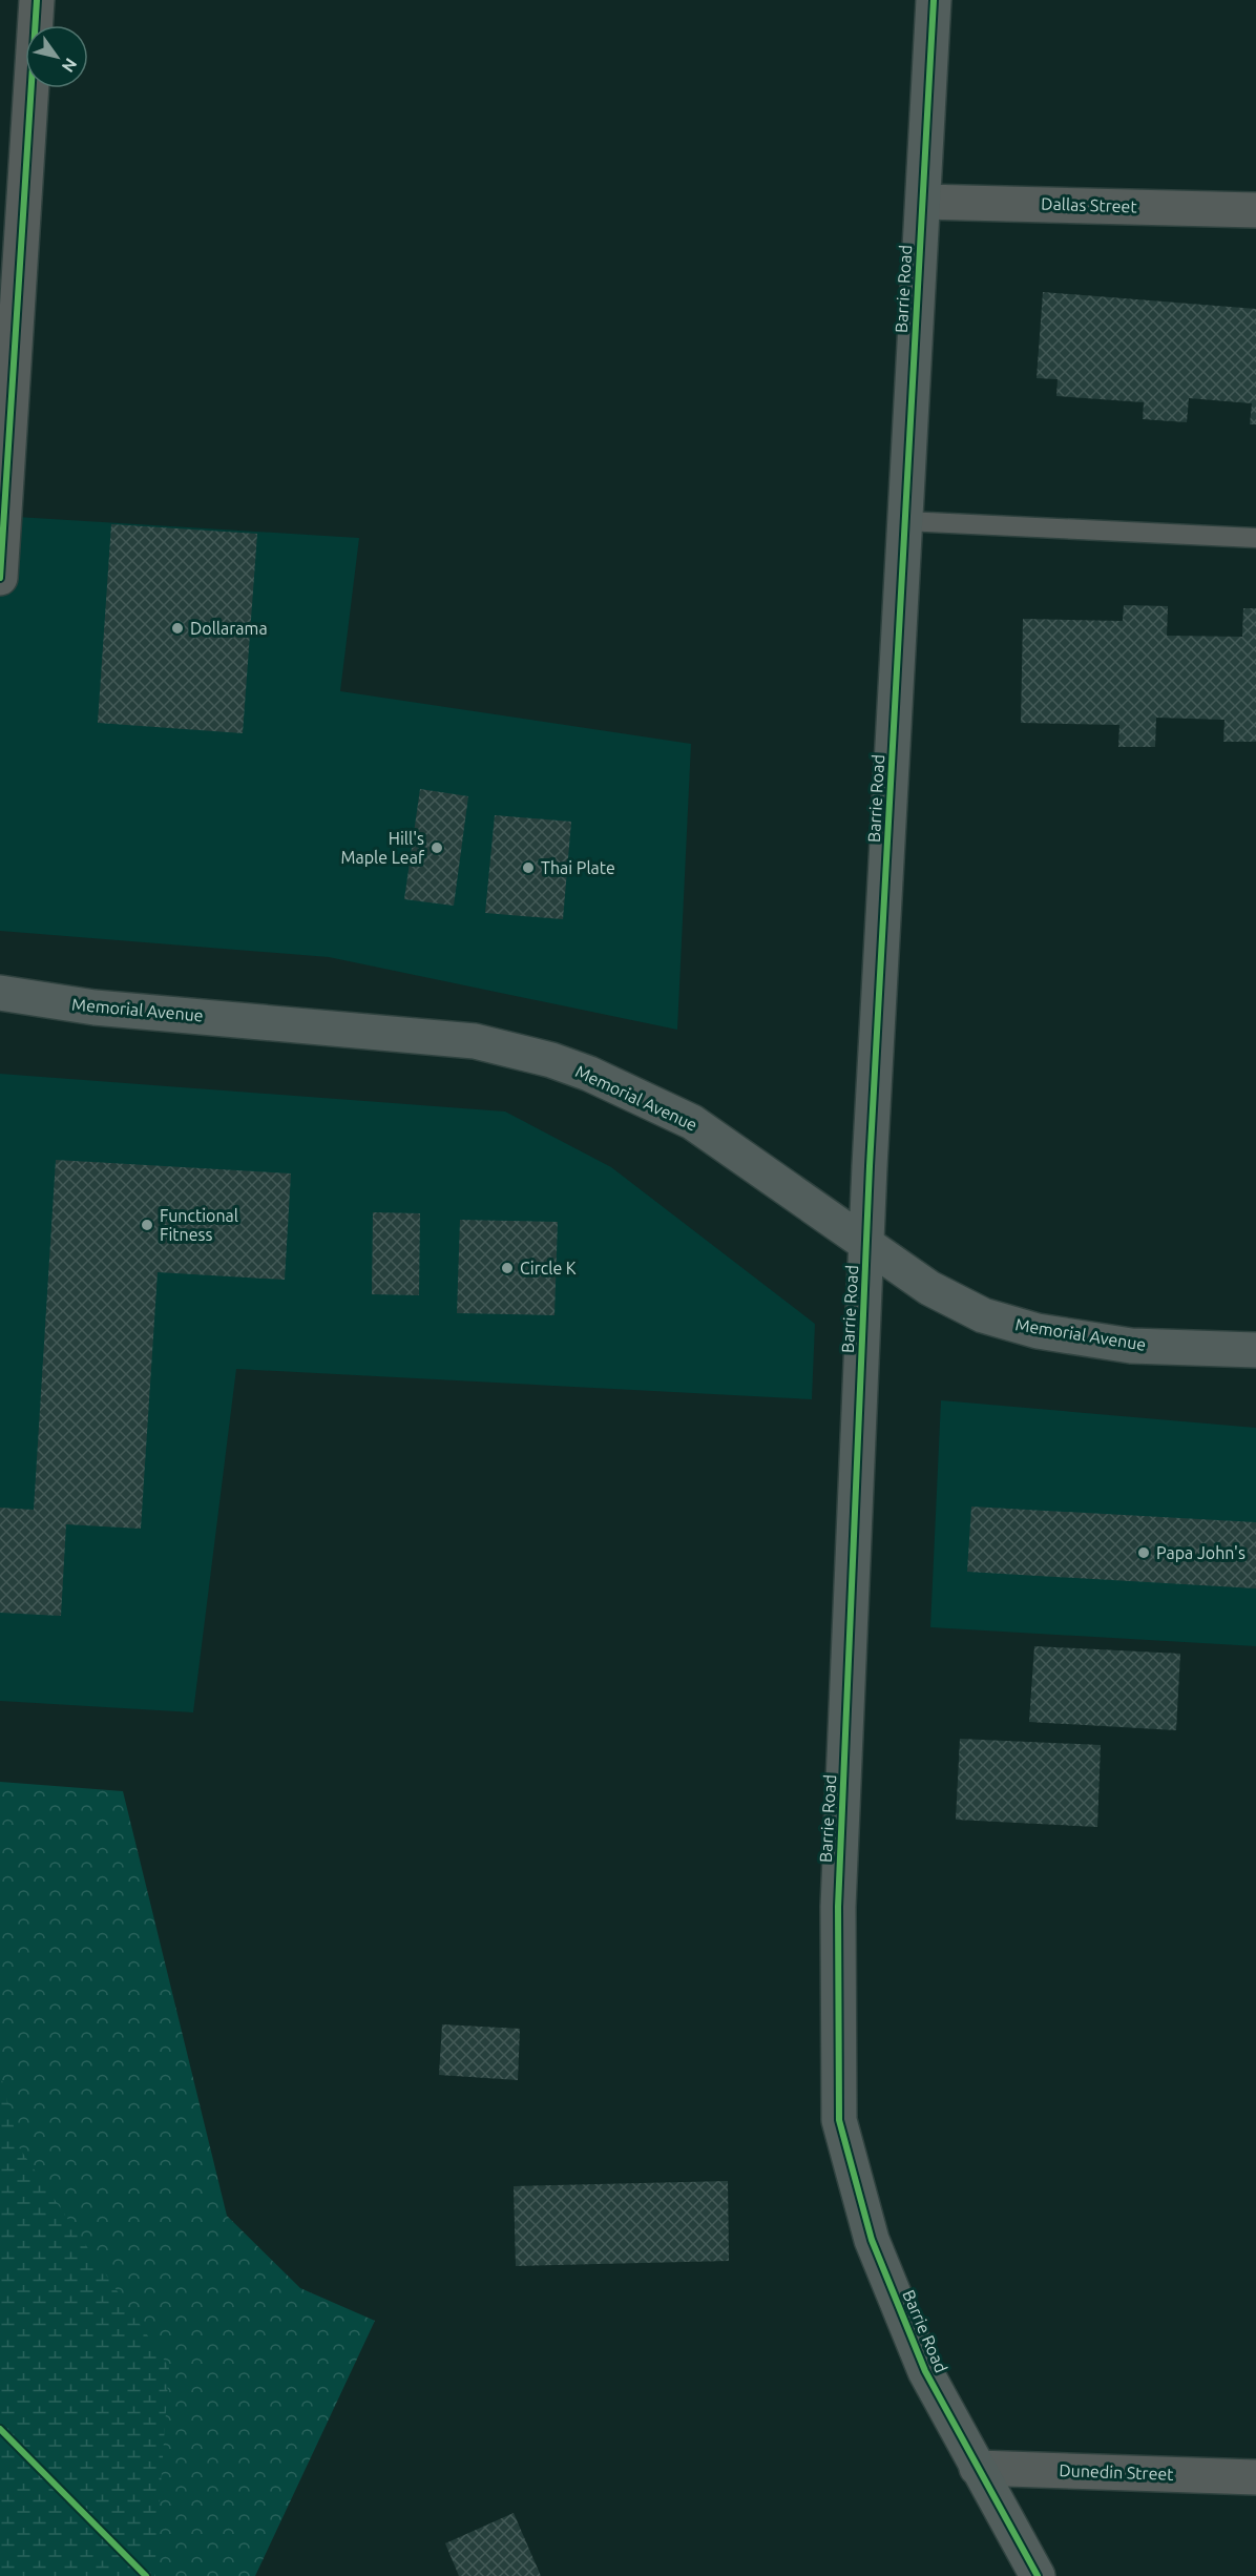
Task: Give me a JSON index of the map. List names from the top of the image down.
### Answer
{
  "streets": {
    "street": [
      "Dallas Street",
      "Barrie Road",
      "Memorial Avenue",
      "Dunedin Street"
    ]
  },
  "crossings": [
    ["Dallas Street", "Barrie Road"],
    ["Barrie Road", "Memorial Avenue"],
    ["Barrie Road", "Dunedin Street"]
  ],
  "places": [
    "Dollarama",
    "Hill's Maple Leaf",
    "Thai Plate",
    "Functional Fitness",
    "Circle K",
    "Papa John's"
  ],
  "north": "bottom right"
}
